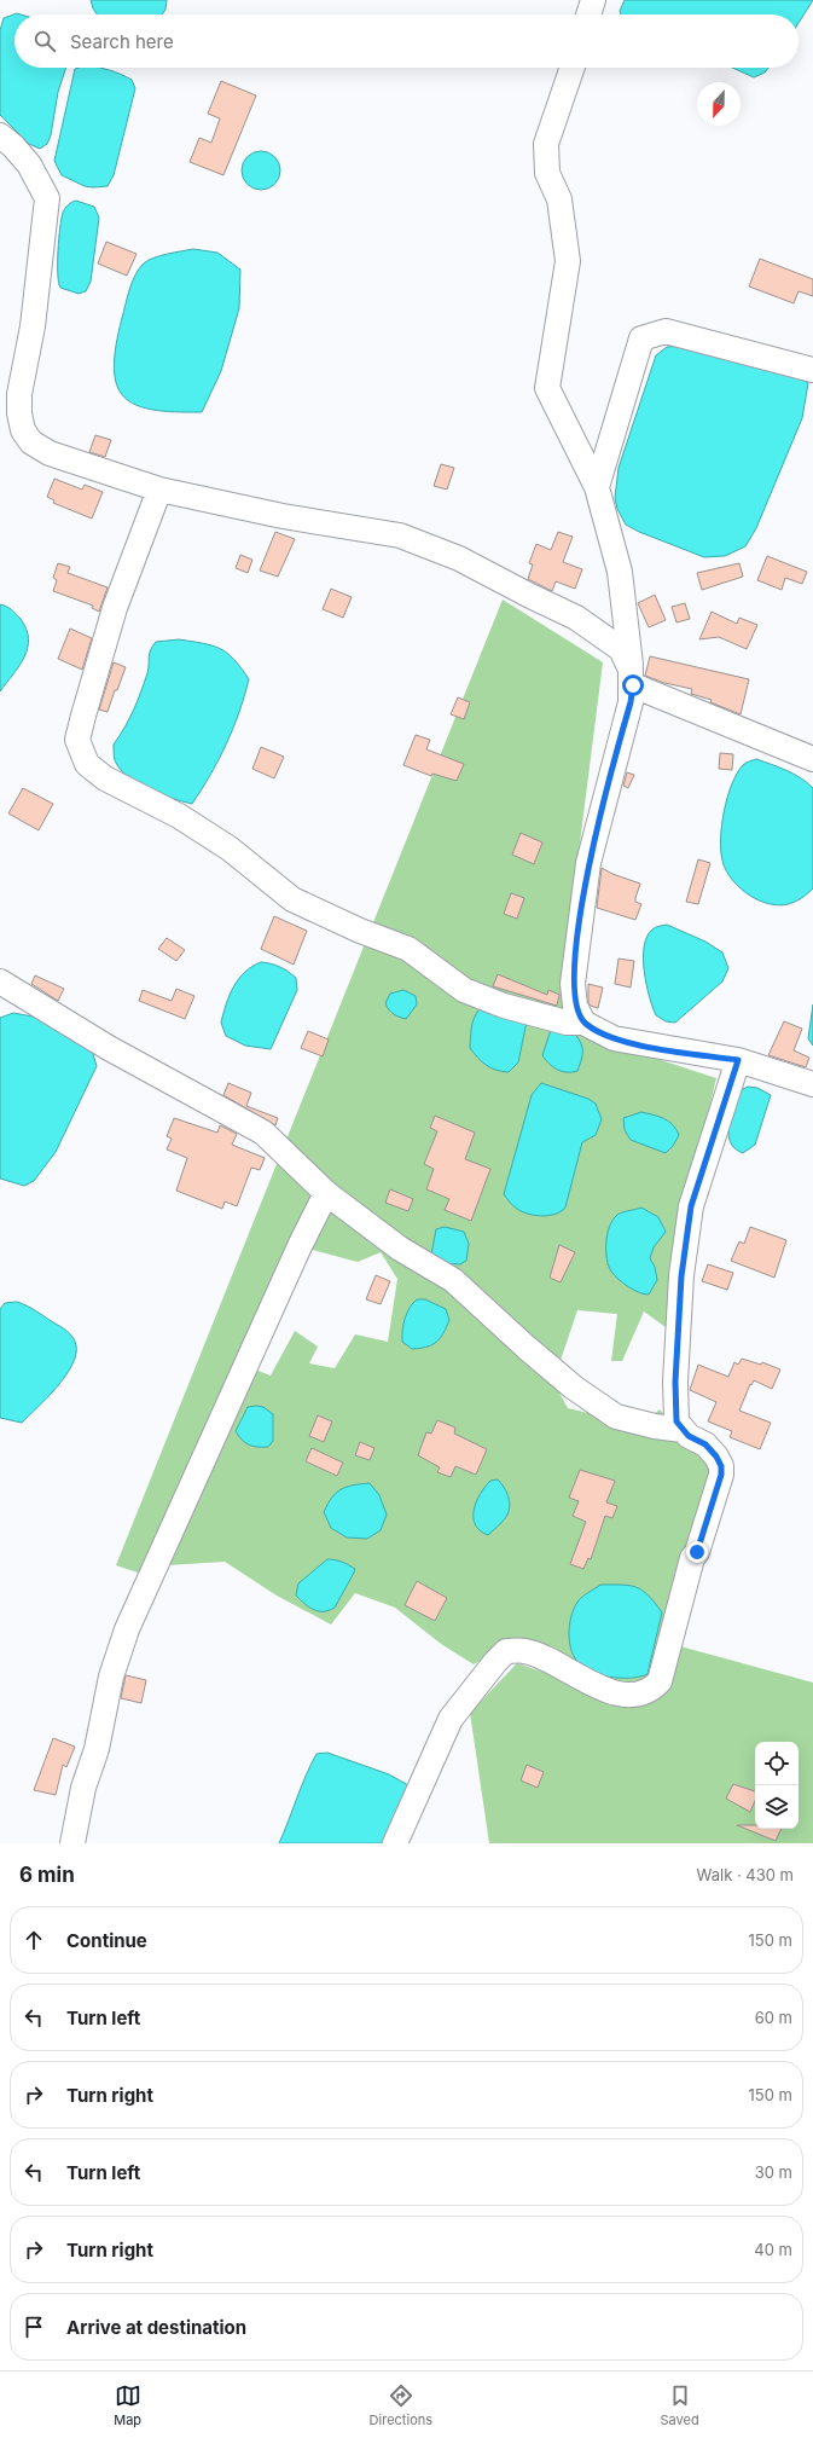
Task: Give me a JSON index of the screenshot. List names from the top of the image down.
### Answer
{
  "north": "bottom",
  "page": {
    "search": "Search here",
    "heading": ["6 min", "Walk · 430 m"],
    "list": [
      ["Continue", "150 m"],
      ["Turn left", "60 m"],
      ["Turn right", "150 m"],
      ["Turn left", "30 m"],
      ["Turn right", "40 m"],
      "Arrive at destination"
    ],
    "nav": ["Map", "Directions", "Saved"]
  }
}
